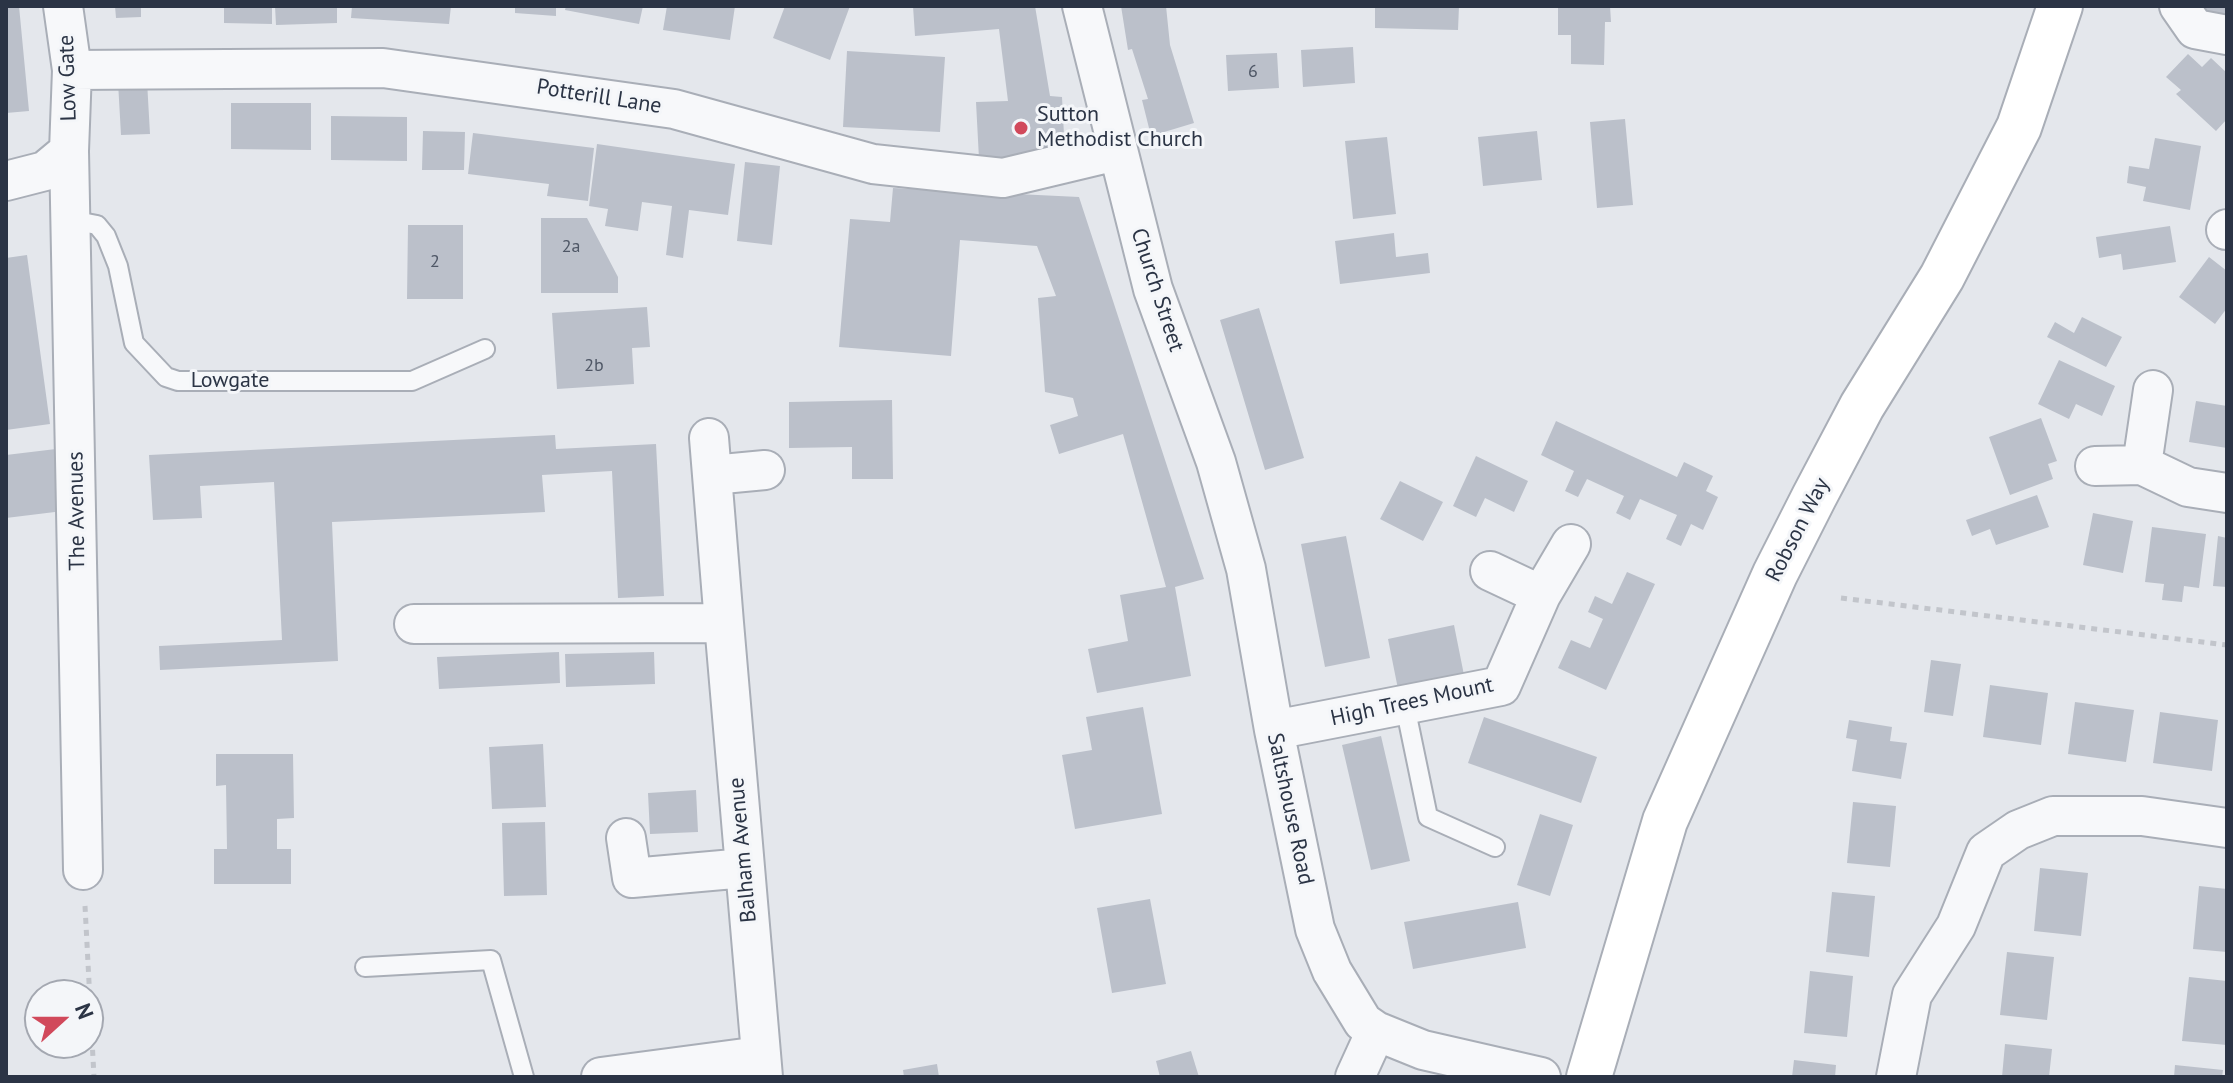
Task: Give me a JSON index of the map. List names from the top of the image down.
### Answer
{
  "streets": {
    "main road": ["Robson Way"],
    "street": [
      "Low Gate",
      "Potterill Lane",
      "Church Street",
      "The Avenues",
      "High Trees Mount",
      "Saltshouse Road",
      "Balham Avenue"
    ],
    "lane": ["Lowgate"]
  },
  "crossings": [
    ["Low Gate", "Potterill Lane"],
    ["Low Gate", "The Avenues"],
    ["Potterill Lane", "Church Street"],
    ["Church Street", "Saltshouse Road"],
    ["Lowgate", "The Avenues"],
    ["High Trees Mount", "Saltshouse Road"]
  ],
  "places": ["Sutton Methodist Church"],
  "house_numbers": [
    "6",
    "2a",
    "2",
    "2b"
  ],
  "north": "right"
}
